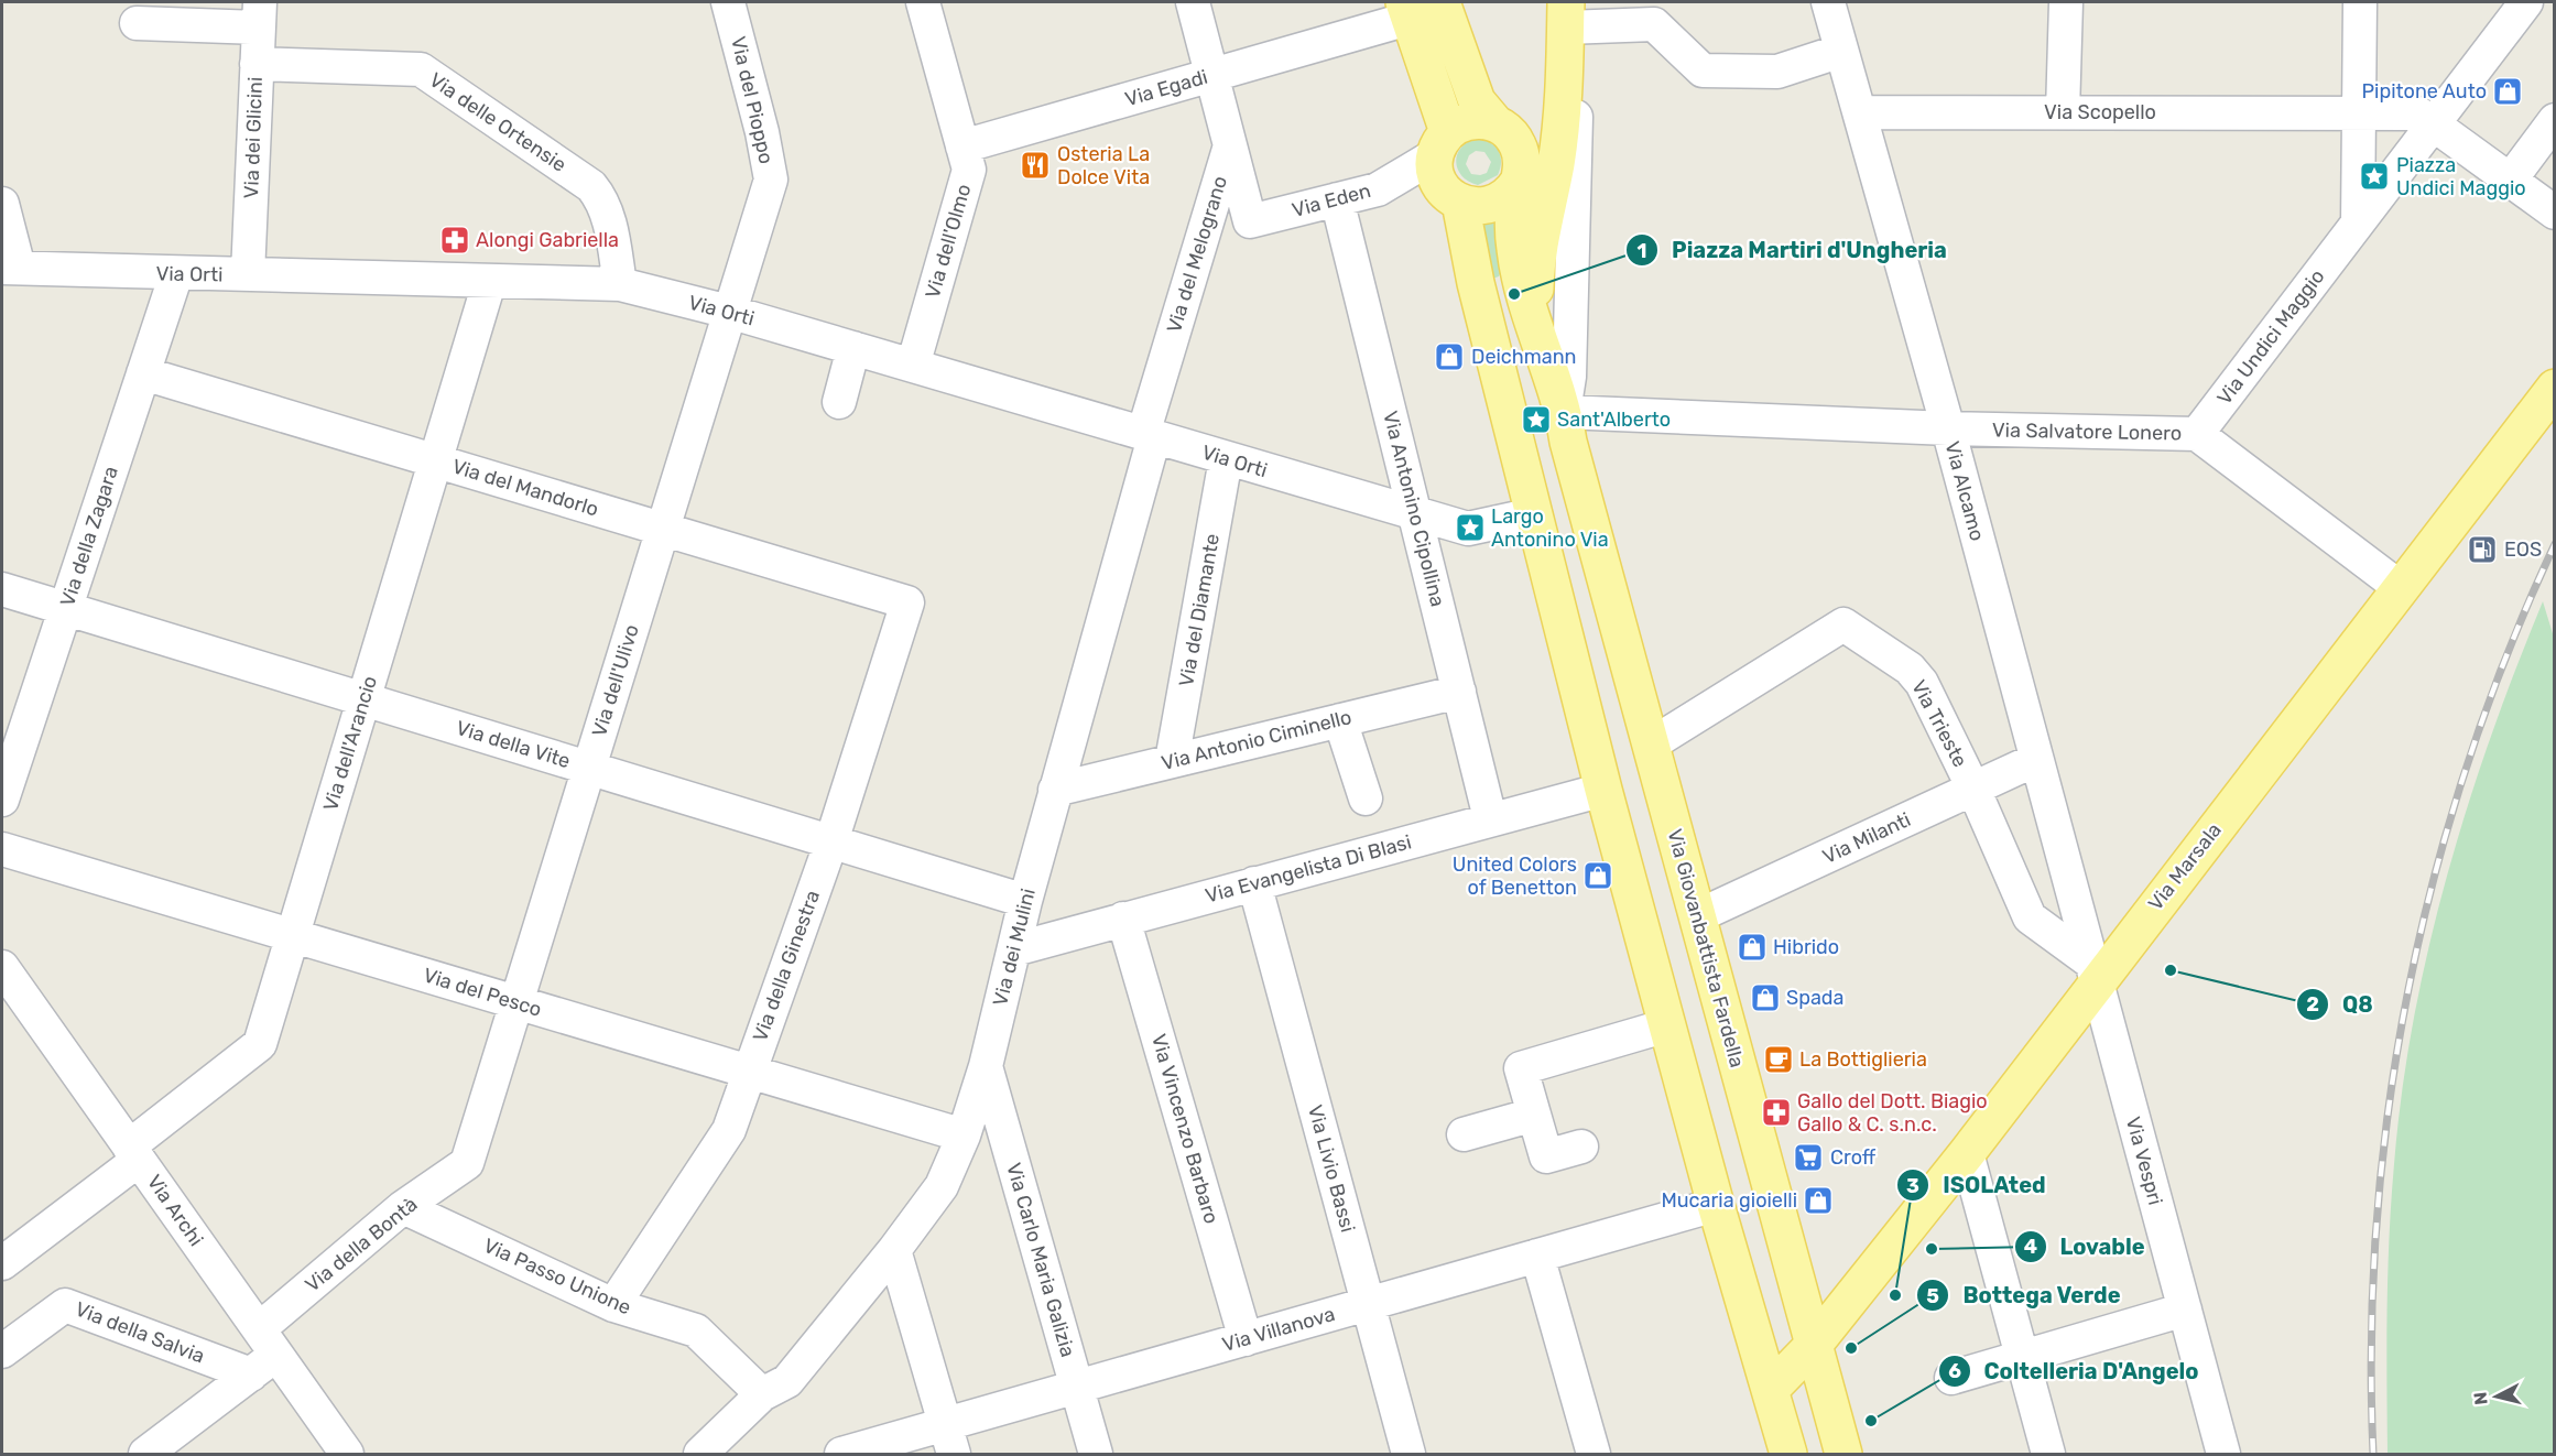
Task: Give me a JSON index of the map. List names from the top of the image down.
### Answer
{
  "streets": {
    "main road": ["Via Marsala", "Via Giovanbattista Fardella"],
    "street": [
      "Via Egadi",
      "Via del Pioppo",
      "Via Scopello",
      "Via delle Ortensie",
      "Via dei Glicini",
      "Via Eden",
      "Via dell'Olmo",
      "Via del Melograno",
      "Via Orti",
      "Via Undici Maggio",
      "Via Salvatore Lonero",
      "Via del Mandorlo",
      "Via Alcamo",
      "Via Antonino Cipollina",
      "Via della Zagara",
      "Via del Diamante",
      "Via dell'Ulivo",
      "Via Trieste",
      "Via Antonio Ciminello",
      "Via dell'Arancio",
      "Via della Vite",
      "Via Milanti",
      "Via Evangelista Di Blasi",
      "Via dei Mulini",
      "Via della Ginestra",
      "Via del Pesco",
      "Via Vincenzo Barbaro",
      "Via Vespri",
      "Via Livio Bassi",
      "Via Archi",
      "Via della Bontà",
      "Via Carlo Maria Galizia",
      "Via Passo Unione",
      "Via Villanova",
      "Via della Salvia"
    ]
  },
  "crossings": [
    ["Via Egadi", "Via dell'Olmo"],
    ["Via del Pioppo", "Via Orti"],
    ["Via del Pioppo", "Via dell'Ulivo"],
    ["Via Scopello", "Via Undici Maggio"],
    ["Via Scopello", "Via Alcamo"],
    ["Via delle Ortensie", "Via dei Glicini"],
    ["Via delle Ortensie", "Via Orti"],
    ["Via dei Glicini", "Via Orti"],
    ["Via Eden", "Via del Melograno"],
    ["Via Eden", "Via Antonino Cipollina"],
    ["Via Eden", "Via Giovanbattista Fardella"],
    ["Via dell'Olmo", "Via Orti"],
    ["Via del Melograno", "Via Orti"],
    ["Via del Melograno", "Via dei Mulini"],
    ["Via Orti", "Via Antonino Cipollina"],
    ["Via Orti", "Via della Zagara"],
    ["Via Orti", "Via del Diamante"],
    ["Via Orti", "Via dell'Ulivo"],
    ["Via Orti", "Via dell'Arancio"],
    ["Via Orti", "Via dei Mulini"],
    ["Via Undici Maggio", "Via Salvatore Lonero"],
    ["Via Salvatore Lonero", "Via Alcamo"],
    ["Via Salvatore Lonero", "Via Marsala"],
    ["Via Salvatore Lonero", "Via Giovanbattista Fardella"],
    ["Via del Mandorlo", "Via della Zagara"],
    ["Via del Mandorlo", "Via dell'Ulivo"],
    ["Via del Mandorlo", "Via dell'Arancio"],
    ["Via del Mandorlo", "Via della Ginestra"],
    ["Via Alcamo", "Via Trieste"],
    ["Via Alcamo", "Via Milanti"],
    ["Via Alcamo", "Via Marsala"],
    ["Via Alcamo", "Via Vespri"],
    ["Via Antonino Cipollina", "Via Antonio Ciminello"],
    ["Via Antonino Cipollina", "Via Evangelista Di Blasi"],
    ["Via della Zagara", "Via della Vite"],
    ["Via del Diamante", "Via Antonio Ciminello"],
    ["Via dell'Ulivo", "Via della Vite"],
    ["Via dell'Ulivo", "Via del Pesco"],
    ["Via dell'Ulivo", "Via della Bontà"],
    ["Via Trieste", "Via Milanti"],
    ["Via Trieste", "Via Marsala"],
    ["Via Trieste", "Via Giovanbattista Fardella"],
    ["Via Trieste", "Via Vespri"],
    ["Via Antonio Ciminello", "Via dei Mulini"],
    ["Via dell'Arancio", "Via della Vite"],
    ["Via dell'Arancio", "Via del Pesco"],
    ["Via dell'Arancio", "Via Archi"],
    ["Via della Vite", "Via dei Mulini"],
    ["Via della Vite", "Via della Ginestra"],
    ["Via Milanti", "Via Giovanbattista Fardella"],
    ["Via Marsala", "Via Giovanbattista Fardella"],
    ["Via Marsala", "Via Vespri"],
    ["Via Evangelista Di Blasi", "Via dei Mulini"],
    ["Via Evangelista Di Blasi", "Via Vincenzo Barbaro"],
    ["Via Evangelista Di Blasi", "Via Livio Bassi"],
    ["Via dei Mulini", "Via del Pesco"],
    ["Via dei Mulini", "Via Carlo Maria Galizia"],
    ["Via dei Mulini", "Via Passo Unione"],
    ["Via della Ginestra", "Via del Pesco"],
    ["Via della Ginestra", "Via Passo Unione"],
    ["Via del Pesco", "Via Carlo Maria Galizia"],
    ["Via Vincenzo Barbaro", "Via Villanova"],
    ["Via Livio Bassi", "Via Villanova"],
    ["Via Archi", "Via della Bontà"],
    ["Via della Bontà", "Via Passo Unione"],
    ["Via della Bontà", "Via della Salvia"],
    ["Via Carlo Maria Galizia", "Via Villanova"]
  ],
  "places": {
    "shop": [
      "Pipitone Auto",
      "Deichmann",
      "United Colors of Benetton",
      "Hibrido",
      "Spada",
      "Mucaria gioielli"
    ],
    "restaurant": ["Osteria La Dolce Vita"],
    "place": ["Piazza Undici Maggio", "Sant'Alberto", "Largo Antonino Via"],
    "pharmacy": ["Alongi Gabriella", "Gallo del Dott. Biagio Gallo & C. s.n.c."],
    "other": [
      "Piazza Martiri d'Ungheria",
      "Q8",
      "Lovable",
      "ISOLAted",
      "Bottega Verde",
      "Coltelleria D'Angelo"
    ],
    "fuel station": ["EOS"],
    "cafe": ["La Bottiglieria"],
    "supermarket": ["Croff"]
  },
  "north": "left"
}
